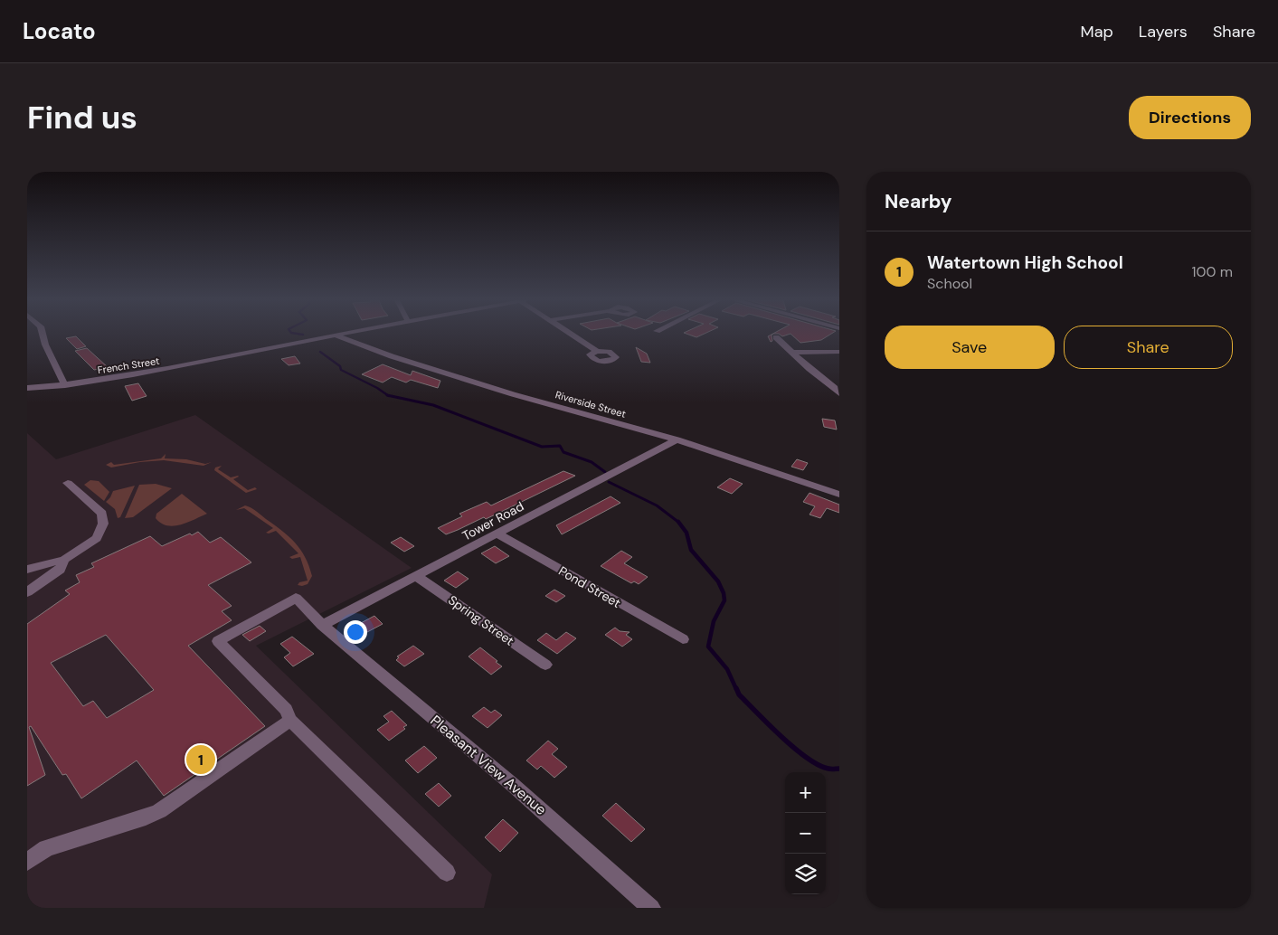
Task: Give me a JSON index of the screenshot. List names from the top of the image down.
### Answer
{
  "streets": {
    "street": [
      "French Street",
      "Riverside Street",
      "Tower Road",
      "Pond Street",
      "Spring Street",
      "Pleasant View Avenue"
    ]
  },
  "crossings": [
    ["French Street", "Riverside Street"],
    ["Riverside Street", "Tower Road"],
    ["Tower Road", "Pond Street"],
    ["Tower Road", "Spring Street"],
    ["Tower Road", "Pleasant View Avenue"]
  ],
  "page": {
    "header": "Locato",
    "nav": ["Map", "Layers", "Share"],
    "buttons": [
      "Directions",
      ["Save", "Share"]
    ],
    "title": "Find us",
    "heading": "Nearby",
    "list": [
      {
        "mark": "1",
        "name": "Watertown High School",
        "note": "School",
        "value": "100 m"
      }
    ],
    "pins": "1",
    "map_buttons": ["+", "−"]
  }
}
